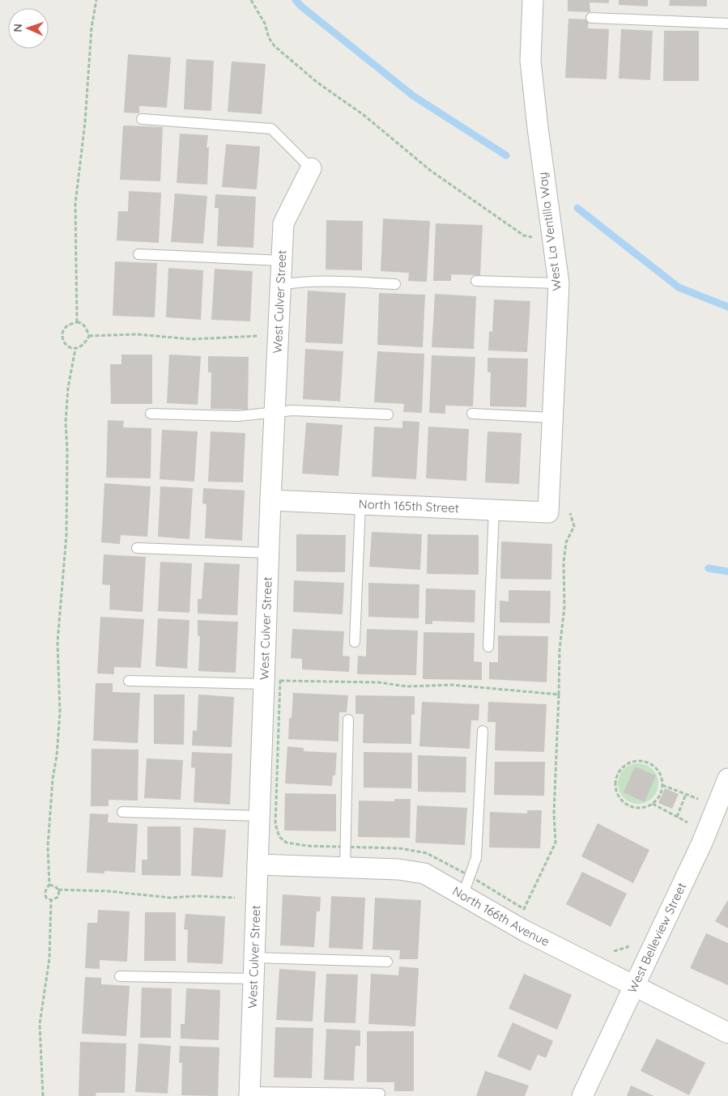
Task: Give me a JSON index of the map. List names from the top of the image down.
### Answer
{
  "streets": {
    "street": [
      "West La Ventilla Way",
      "West Culver Street",
      "North 165th Street",
      "North 166th Avenue",
      "West Belleview Street"
    ]
  },
  "crossings": [
    ["West La Ventilla Way", "North 165th Street"],
    ["West Culver Street", "North 165th Street"],
    ["West Culver Street", "North 166th Avenue"],
    ["North 166th Avenue", "West Belleview Street"]
  ],
  "north": "left"
}
